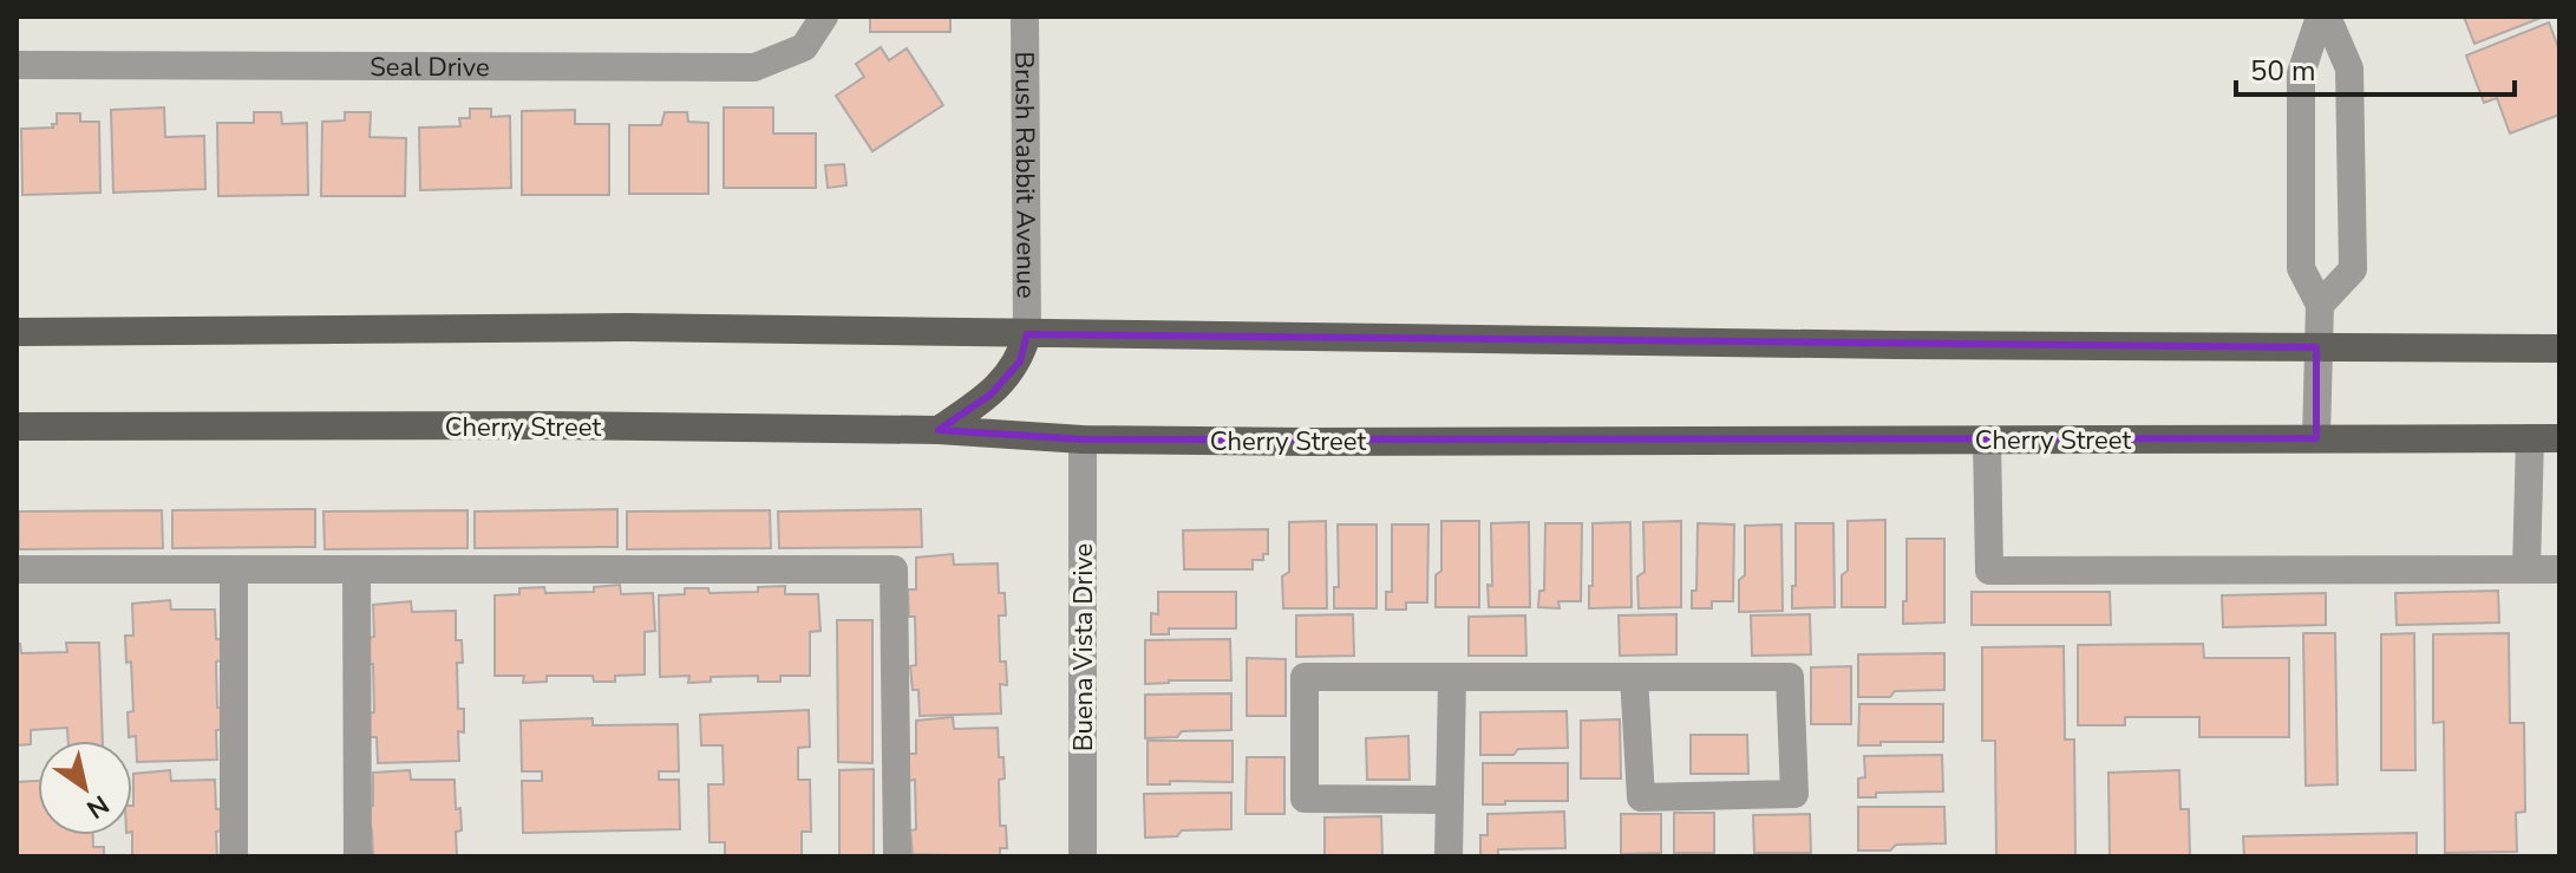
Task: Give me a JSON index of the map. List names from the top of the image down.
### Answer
{
  "streets": {
    "main road": ["Cherry Street"],
    "street": ["Seal Drive", "Brush Rabbit Avenue", "Buena Vista Drive"]
  },
  "crossings": [
    ["Cherry Street", "Buena Vista Drive"]
  ],
  "scale_bar": "50 m",
  "north": "bottom right"
}
